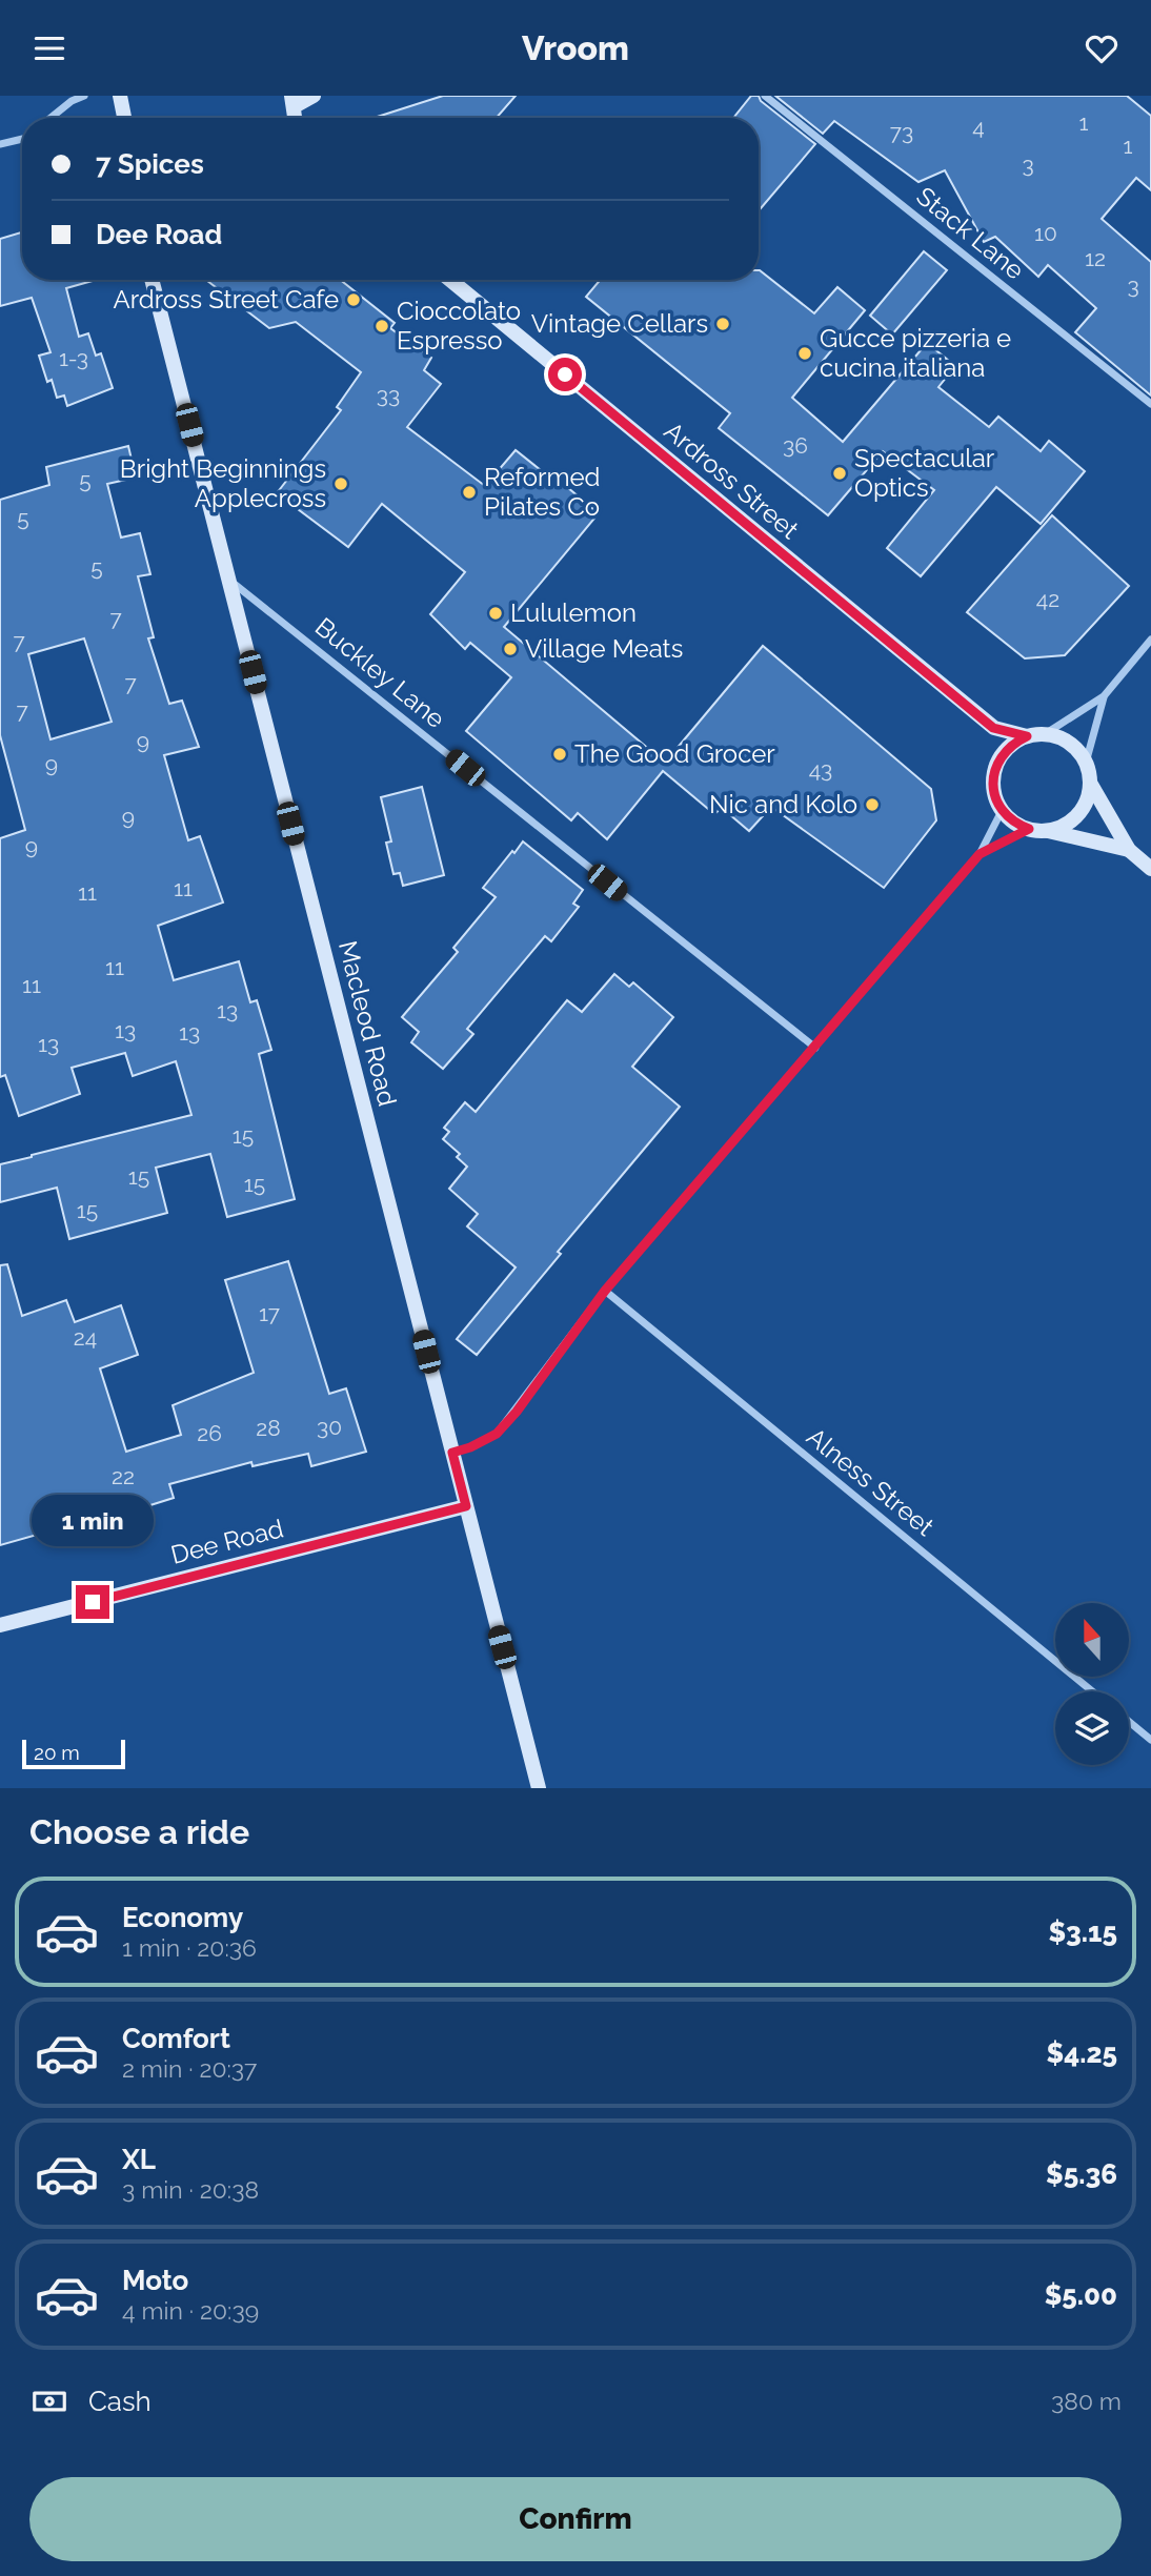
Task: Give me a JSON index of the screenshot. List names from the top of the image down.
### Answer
{
  "streets": {
    "street": [
      "Stack Lane",
      "Ardross Street",
      "Buckley Lane",
      "Macleod Road",
      "Alness Street",
      "Dee Road"
    ]
  },
  "crossings": [
    ["Buckley Lane", "Macleod Road"],
    ["Macleod Road", "Dee Road"]
  ],
  "places": [
    "Ardross Street Cafe",
    "Vintage Cellars",
    "Cioccolato Espresso",
    "Gucce pizzeria e cucina italiana",
    "Spectacular Optics",
    "Bright Beginnings Applecross",
    "Reformed Pilates Co",
    "Lululemon",
    "Village Meats",
    "The Good Grocer",
    "Nic and Kolo"
  ],
  "house_numbers": [
    "1",
    "4",
    "73",
    "1",
    "3",
    "10",
    "12",
    "3",
    "1-3",
    "33",
    "36",
    "5",
    "5",
    "5",
    "42",
    "7",
    "7",
    "7",
    "7",
    "9",
    "9",
    "43",
    "9",
    "9",
    "11",
    "11",
    "11",
    "11",
    "13",
    "13",
    "13",
    "13",
    "15",
    "15",
    "15",
    "15",
    "17",
    "24",
    "30",
    "28",
    "26",
    "22"
  ],
  "scale_bar": "20 m",
  "north": "top",
  "page": {
    "header": "Vroom",
    "banner": ["7 Spices", "Dee Road"],
    "bubble": "1 min",
    "scale": "20 m",
    "heading": "Choose a ride",
    "list": [
      {
        "name": "Economy",
        "note": "1 min · 20:36",
        "value": "$3.15"
      },
      {
        "name": "Comfort",
        "note": "2 min · 20:37",
        "value": "$4.25"
      },
      {
        "name": "XL",
        "note": "3 min · 20:38",
        "value": "$5.36"
      },
      {
        "name": "Moto",
        "note": "4 min · 20:39",
        "value": "$5.00"
      }
    ],
    "pay": ["Cash", "380 m"],
    "buttons": "Confirm"
  }
}
